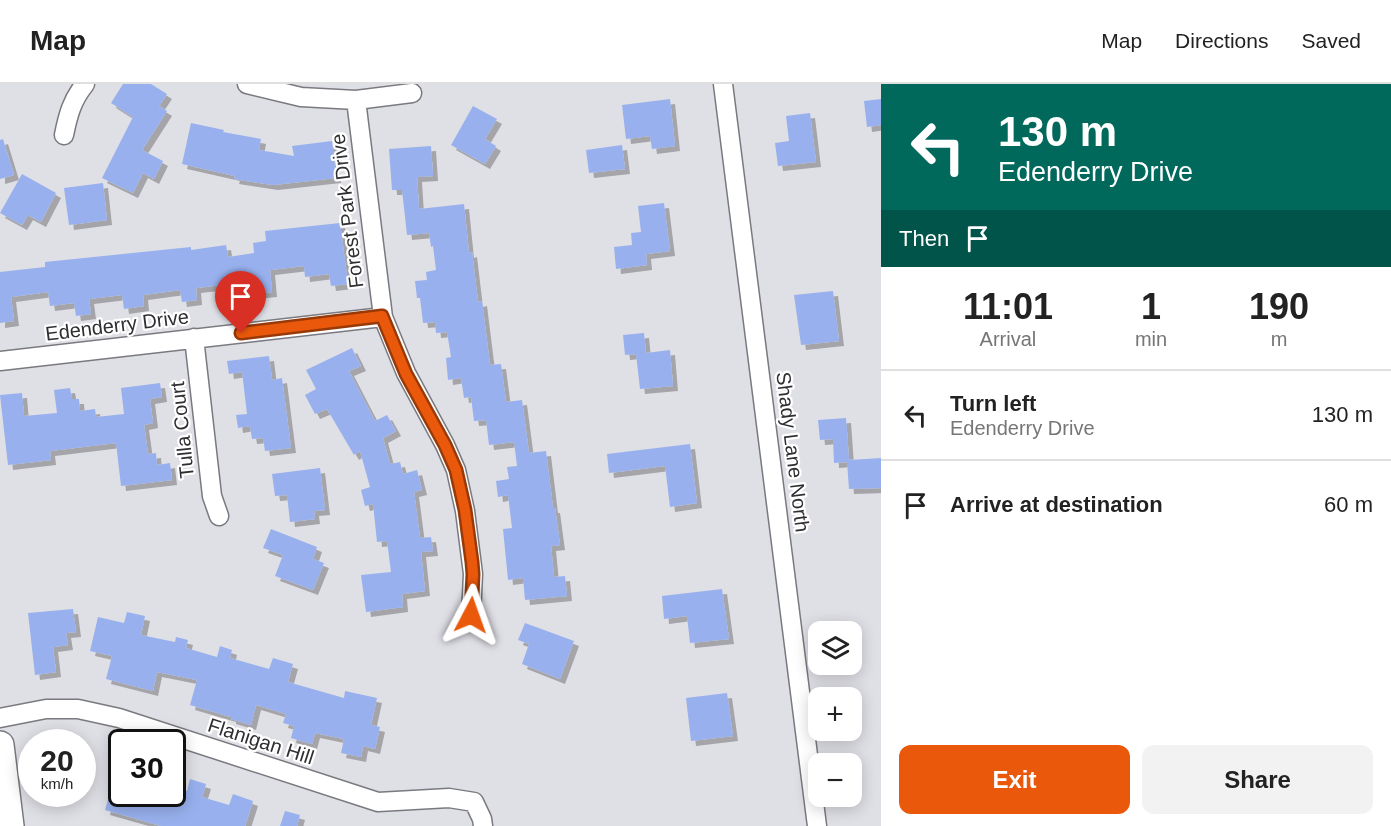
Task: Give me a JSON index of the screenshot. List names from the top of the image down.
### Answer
{
  "streets": {
    "street": [
      "Forest Park Drive",
      "Edenderry Drive",
      "Tulla Court",
      "Shady Lane North",
      "Flanigan Hill"
    ]
  },
  "crossings": [
    ["Forest Park Drive", "Edenderry Drive"],
    ["Edenderry Drive", "Tulla Court"]
  ],
  "page": {
    "header": "Map",
    "nav": ["Map", "Directions", "Saved"],
    "turn": ["130 m", "Edenderry Drive"],
    "then": "Then",
    "eta": [
      "11:01",
      "Arrival",
      "1",
      "min",
      "190",
      "m"
    ],
    "list": [
      {
        "name": "Turn left",
        "note": "Edenderry Drive",
        "value": "130 m"
      },
      {
        "name": "Arrive at destination",
        "value": "60 m"
      }
    ],
    "map_buttons": ["+", "−"],
    "speed": "20 km/h",
    "limit": "30",
    "buttons": ["Exit", "Share"]
  }
}
